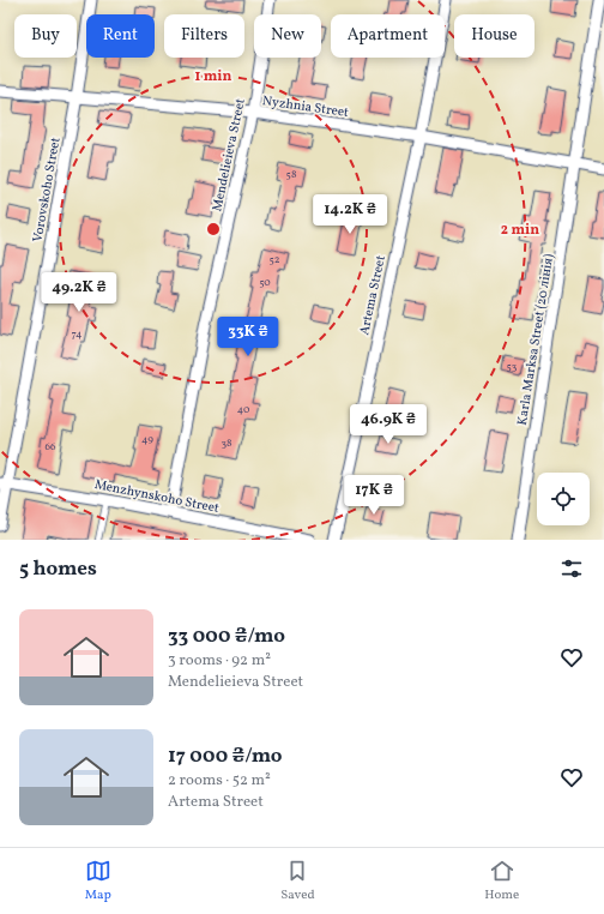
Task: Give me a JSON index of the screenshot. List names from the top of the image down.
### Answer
{
  "streets": {
    "street": [
      "Nyzhnia Street",
      "Mendelieieva Street",
      "Vorovskoho Street",
      "Artema Street",
      "Karla Marksa Street (20 лiнiя)",
      "Menzhynskoho Street"
    ]
  },
  "crossings": [
    ["Nyzhnia Street", "Mendelieieva Street"],
    ["Nyzhnia Street", "Vorovskoho Street"],
    ["Nyzhnia Street", "Artema Street"],
    ["Nyzhnia Street", "Karla Marksa Street (20 лiнiя)"],
    ["Mendelieieva Street", "Menzhynskoho Street"],
    ["Vorovskoho Street", "Menzhynskoho Street"]
  ],
  "house_numbers": [
    "58",
    "52",
    "50",
    "74",
    "53",
    "40",
    "49",
    "38",
    "66"
  ],
  "page": {
    "chip": [
      "Buy",
      "Rent",
      "Filters",
      "New",
      "Apartment",
      "House"
    ],
    "price": [
      "14.2K ₴",
      "49.2K ₴",
      "33K ₴",
      "46.9K ₴",
      "17K ₴"
    ],
    "heading": "5 homes",
    "list": [
      {
        "name": "33 000 ₴/mo",
        "note": "3 rooms · 92 m² · Mendelieieva Street"
      },
      {
        "name": "17 000 ₴/mo",
        "note": "2 rooms · 52 m² · Artema Street"
      }
    ],
    "tabs": ["Map", "Saved", "Home"]
  },
  "rings": ["1 min", "2 min"]
}
